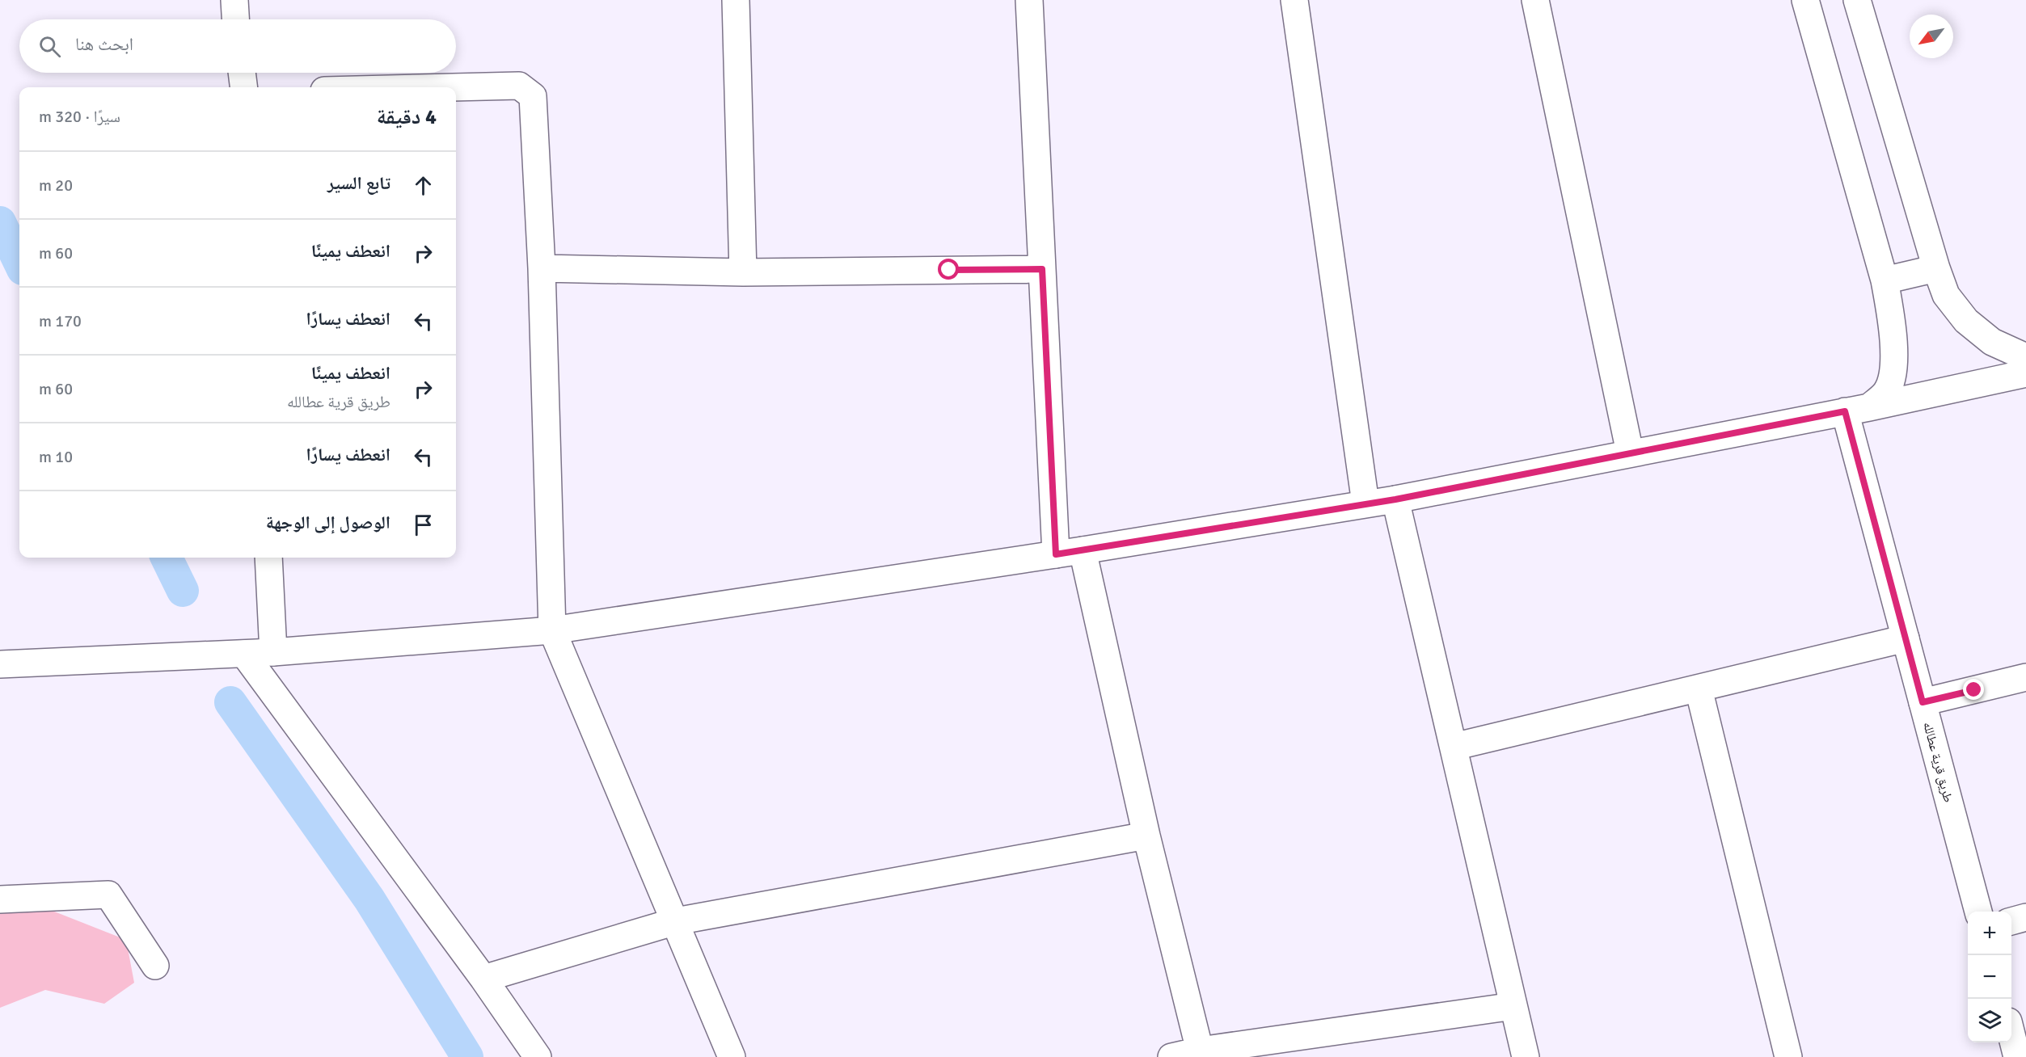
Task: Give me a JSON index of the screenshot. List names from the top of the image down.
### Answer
{
  "streets": {
    "street": ["طريق قرية عطالله"]
  },
  "north": "bottom left",
  "page": {
    "search": "ابحث هنا",
    "heading": ["4 دقيقة", "سيرًا · 320 m"],
    "list": [
      ["تابع السير", "20 m"],
      ["انعطف يمينًا", "60 m"],
      ["انعطف يسارًا", "170 m"],
      ["انعطف يمينًا", "طريق قرية عطالله", "60 m"],
      ["انعطف يسارًا", "10 m"],
      "الوصول إلى الوجهة"
    ],
    "map_buttons": ["+", "−"]
  }
}
